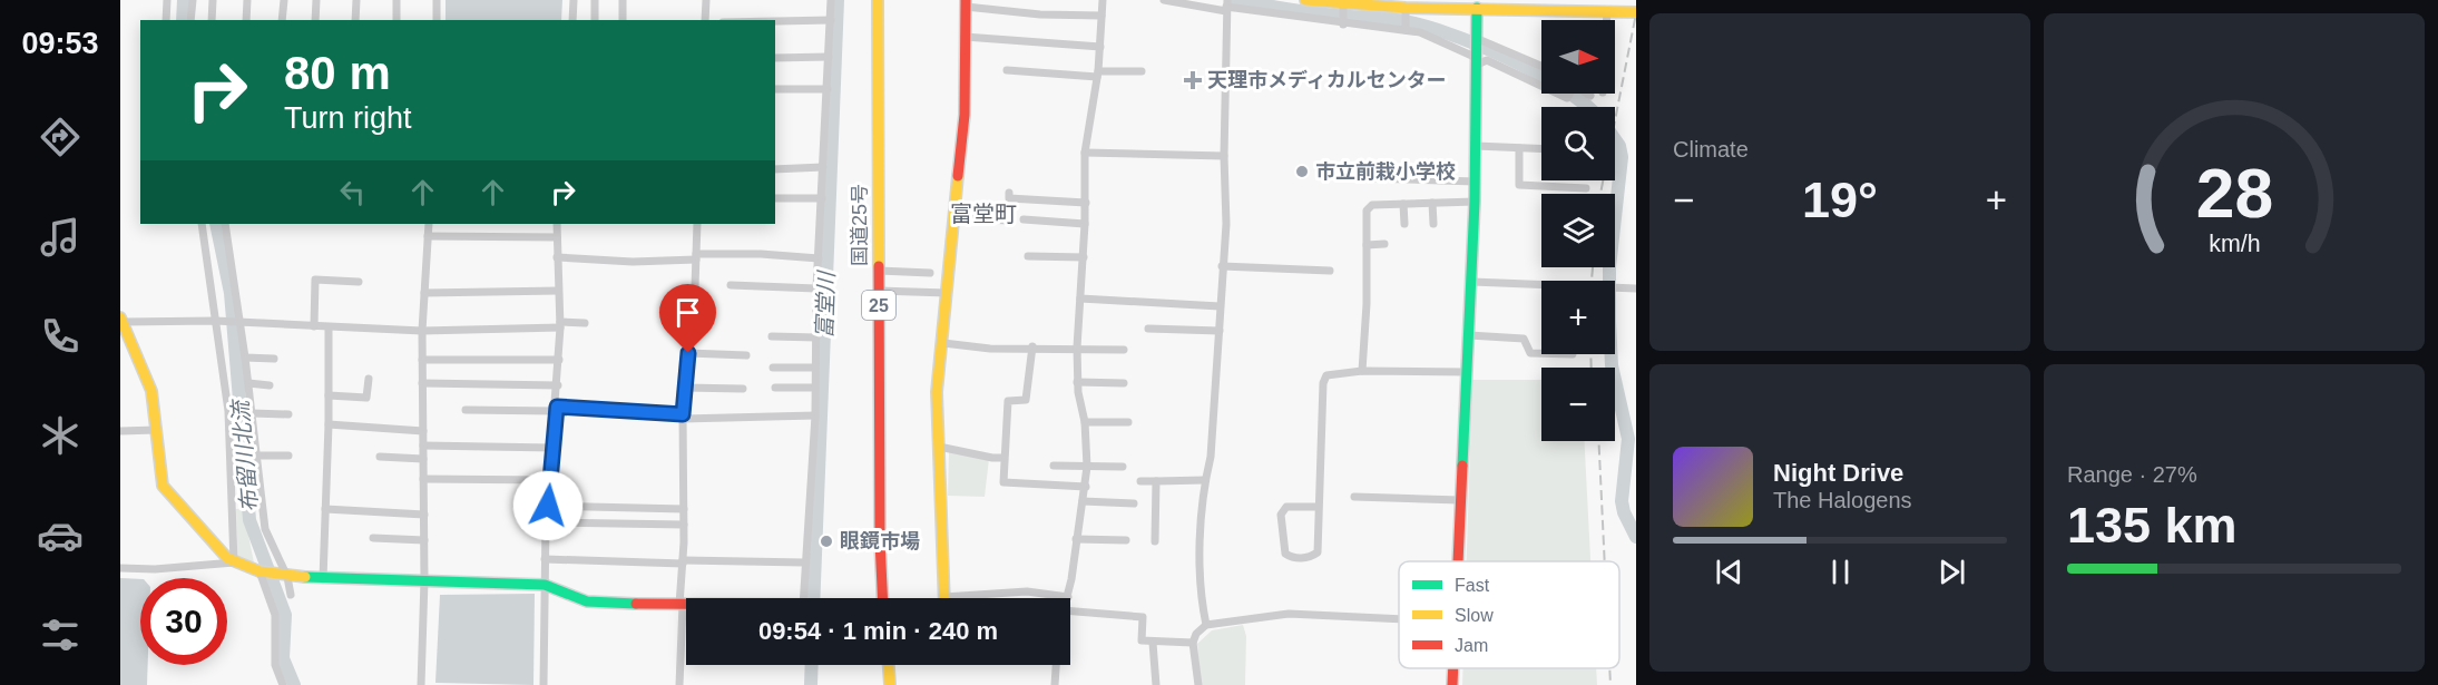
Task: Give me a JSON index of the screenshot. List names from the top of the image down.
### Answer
{
  "streets": {
    "main road": ["国道25号", "25"]
  },
  "districts": ["富堂町"],
  "water": ["富堂川", "布留川北流"],
  "places": {
    "health": ["天理市メディカルセンター"],
    "other": ["市立前栽小学校", "眼鏡市場"]
  },
  "legend": ["Fast", "Slow", "Jam"],
  "north": "right",
  "page": {
    "tabs": "09:53",
    "tile": [
      "Climate",
      ["Range · 27%", "135 km"]
    ],
    "map_buttons": ["+", "−"],
    "turn": ["80 m", "Turn right"],
    "heat": ["−", "19°", "+"],
    "song": ["Night Drive", "The Halogens"],
    "limit": "30",
    "trip": "09:54 · 1 min · 240 m",
    "gauge": ["28", "km/h"]
  }
}
